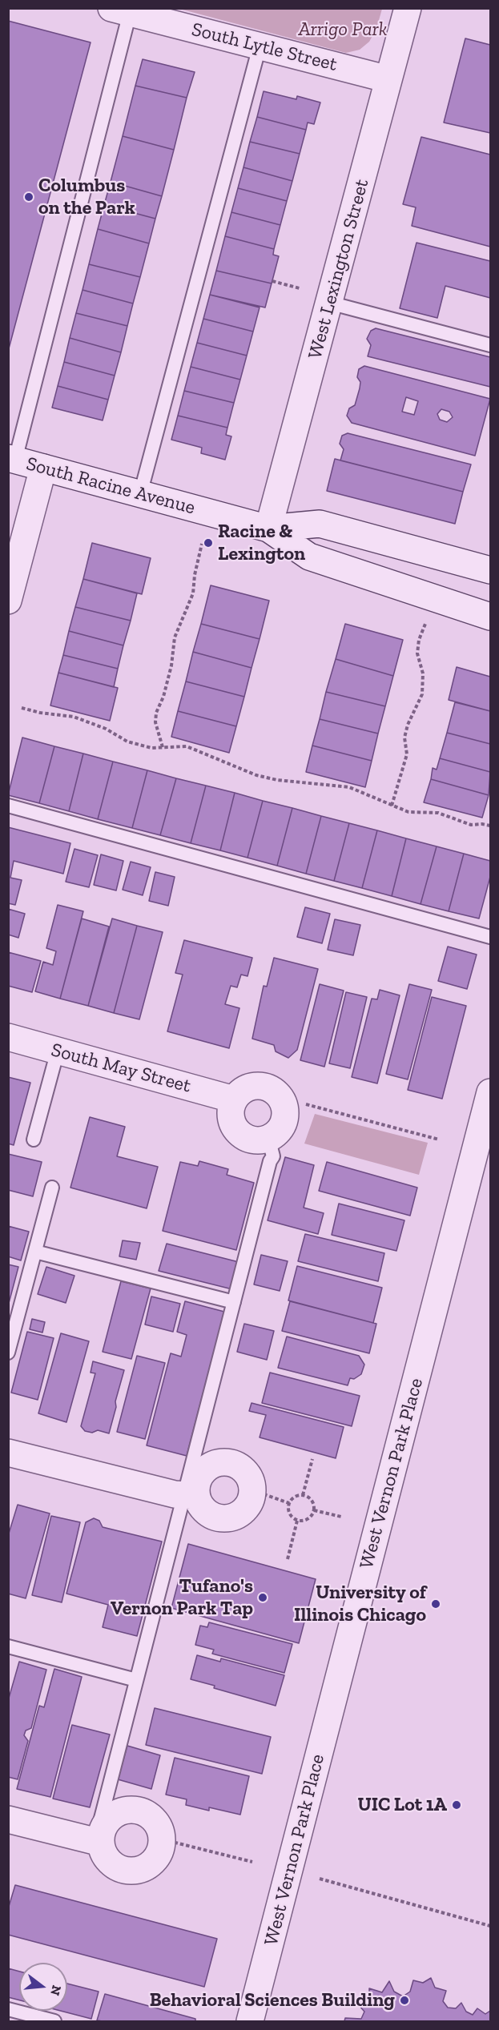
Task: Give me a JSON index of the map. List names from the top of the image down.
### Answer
{
  "streets": {
    "street": [
      "South Lytle Street",
      "West Lexington Street",
      "South Racine Avenue",
      "South May Street",
      "West Vernon Park Place"
    ]
  },
  "crossings": [
    ["South Lytle Street", "West Lexington Street"],
    ["West Lexington Street", "South Racine Avenue"]
  ],
  "parks": ["Arrigo Park"],
  "places": [
    "Columbus on the Park",
    "Racine & Lexington",
    "Tufano's Vernon Park Tap",
    "University of Illinois Chicago",
    "UIC Lot 1A",
    "Behavioral Sciences Building"
  ],
  "north": "right"
}
